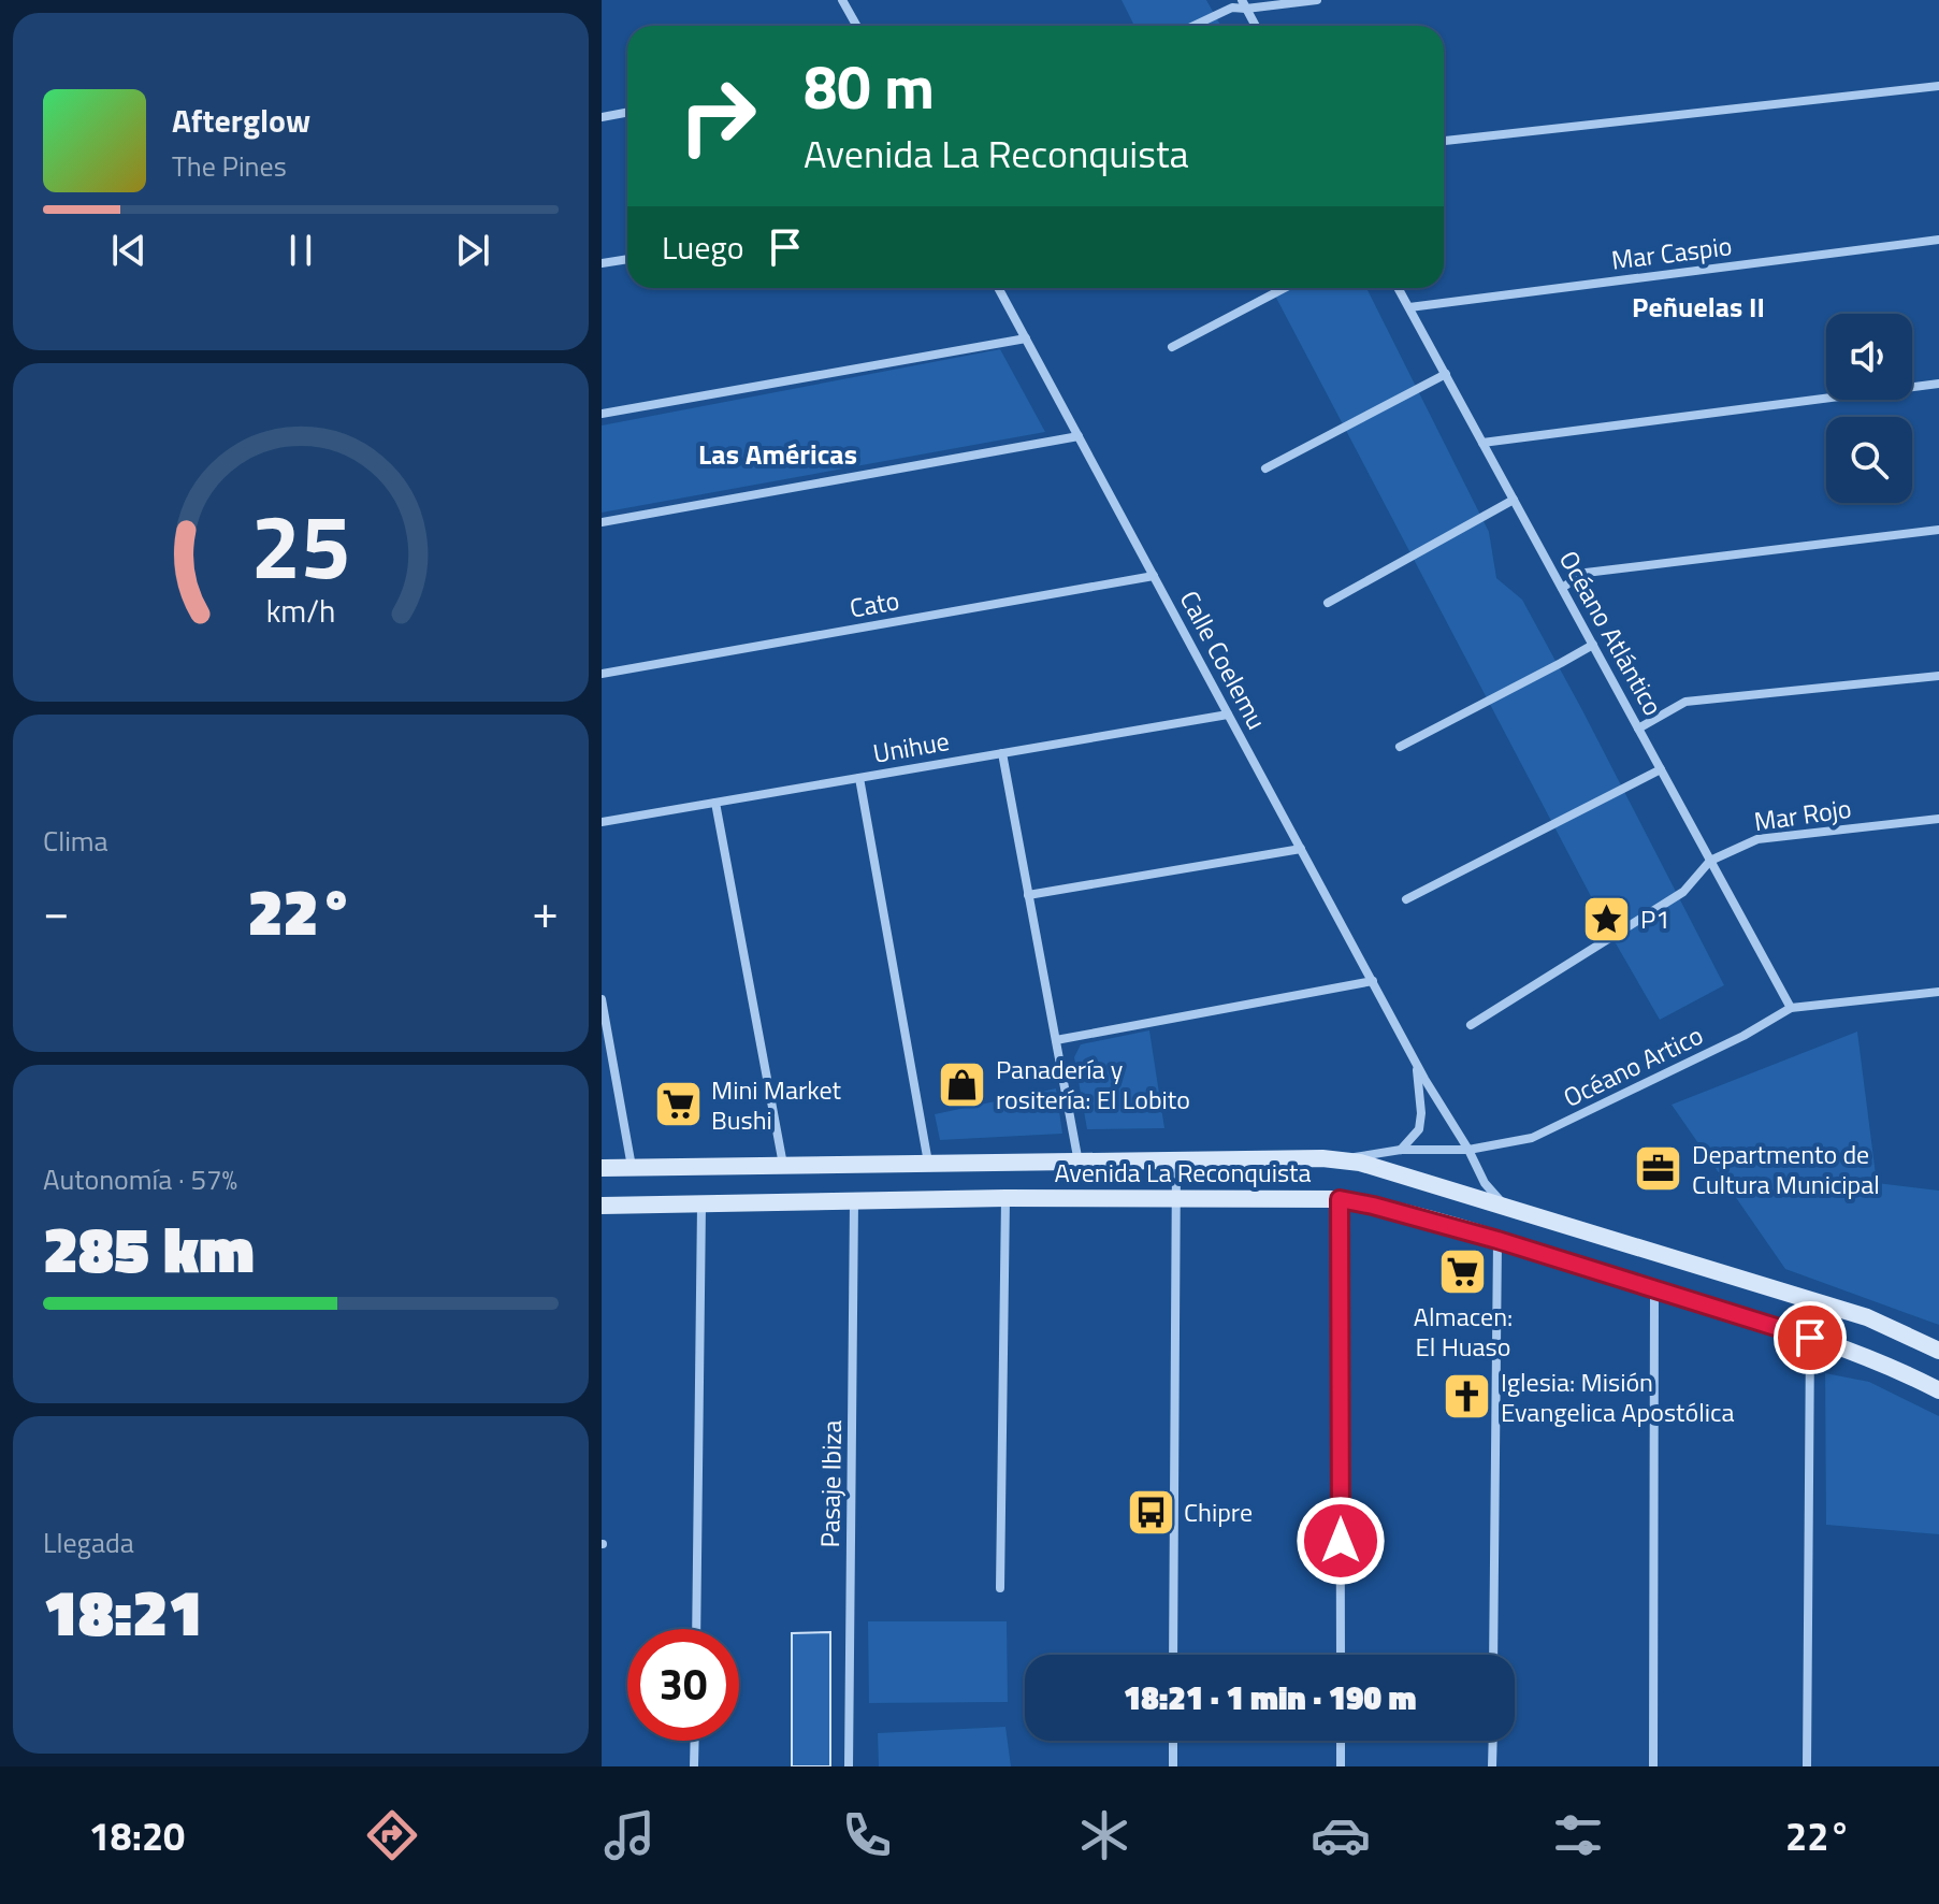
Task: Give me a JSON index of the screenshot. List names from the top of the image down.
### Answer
{
  "streets": {
    "street": [
      "Mar Caspio",
      "Cato",
      "Océano Atlántico",
      "Calle Coelemu",
      "Unihue",
      "Mar Rojo",
      "Océano Artico",
      "Avenida La Reconquista",
      "Pasaje Ibiza"
    ]
  },
  "crossings": [
    ["Mar Caspio", "Océano Atlántico"],
    ["Cato", "Calle Coelemu"],
    ["Océano Atlántico", "Mar Rojo"],
    ["Océano Atlántico", "Océano Artico"],
    ["Calle Coelemu", "Unihue"],
    ["Calle Coelemu", "Océano Artico"],
    ["Calle Coelemu", "Avenida La Reconquista"],
    ["Océano Artico", "Avenida La Reconquista"],
    ["Avenida La Reconquista", "Pasaje Ibiza"]
  ],
  "districts": ["Peñuelas II", "Las Américas"],
  "places": {
    "place": ["P1"],
    "shop": ["Panadería y rositería: El Lobito"],
    "supermarket": ["Mini Market Bushi", "Almacen: El Huaso"],
    "office": ["Departmento de Cultura Municipal"],
    "church": ["Iglesia: Misión Evangelica Apostólica"],
    "bus stop": ["Chipre"]
  },
  "page": {
    "turn": ["80 m", "Avenida La Reconquista"],
    "song": ["Afterglow", "The Pines"],
    "then": "Luego",
    "tile": [
      "Clima",
      ["Autonomía · 57%", "285 km"],
      ["Llegada", "18:21"]
    ],
    "heat": ["−", "22°", "+"],
    "limit": "30",
    "trip": "18:21 · 1 min · 190 m",
    "tabs": ["18:20", "22°"],
    "gauge": ["25", "km/h"]
  }
}
